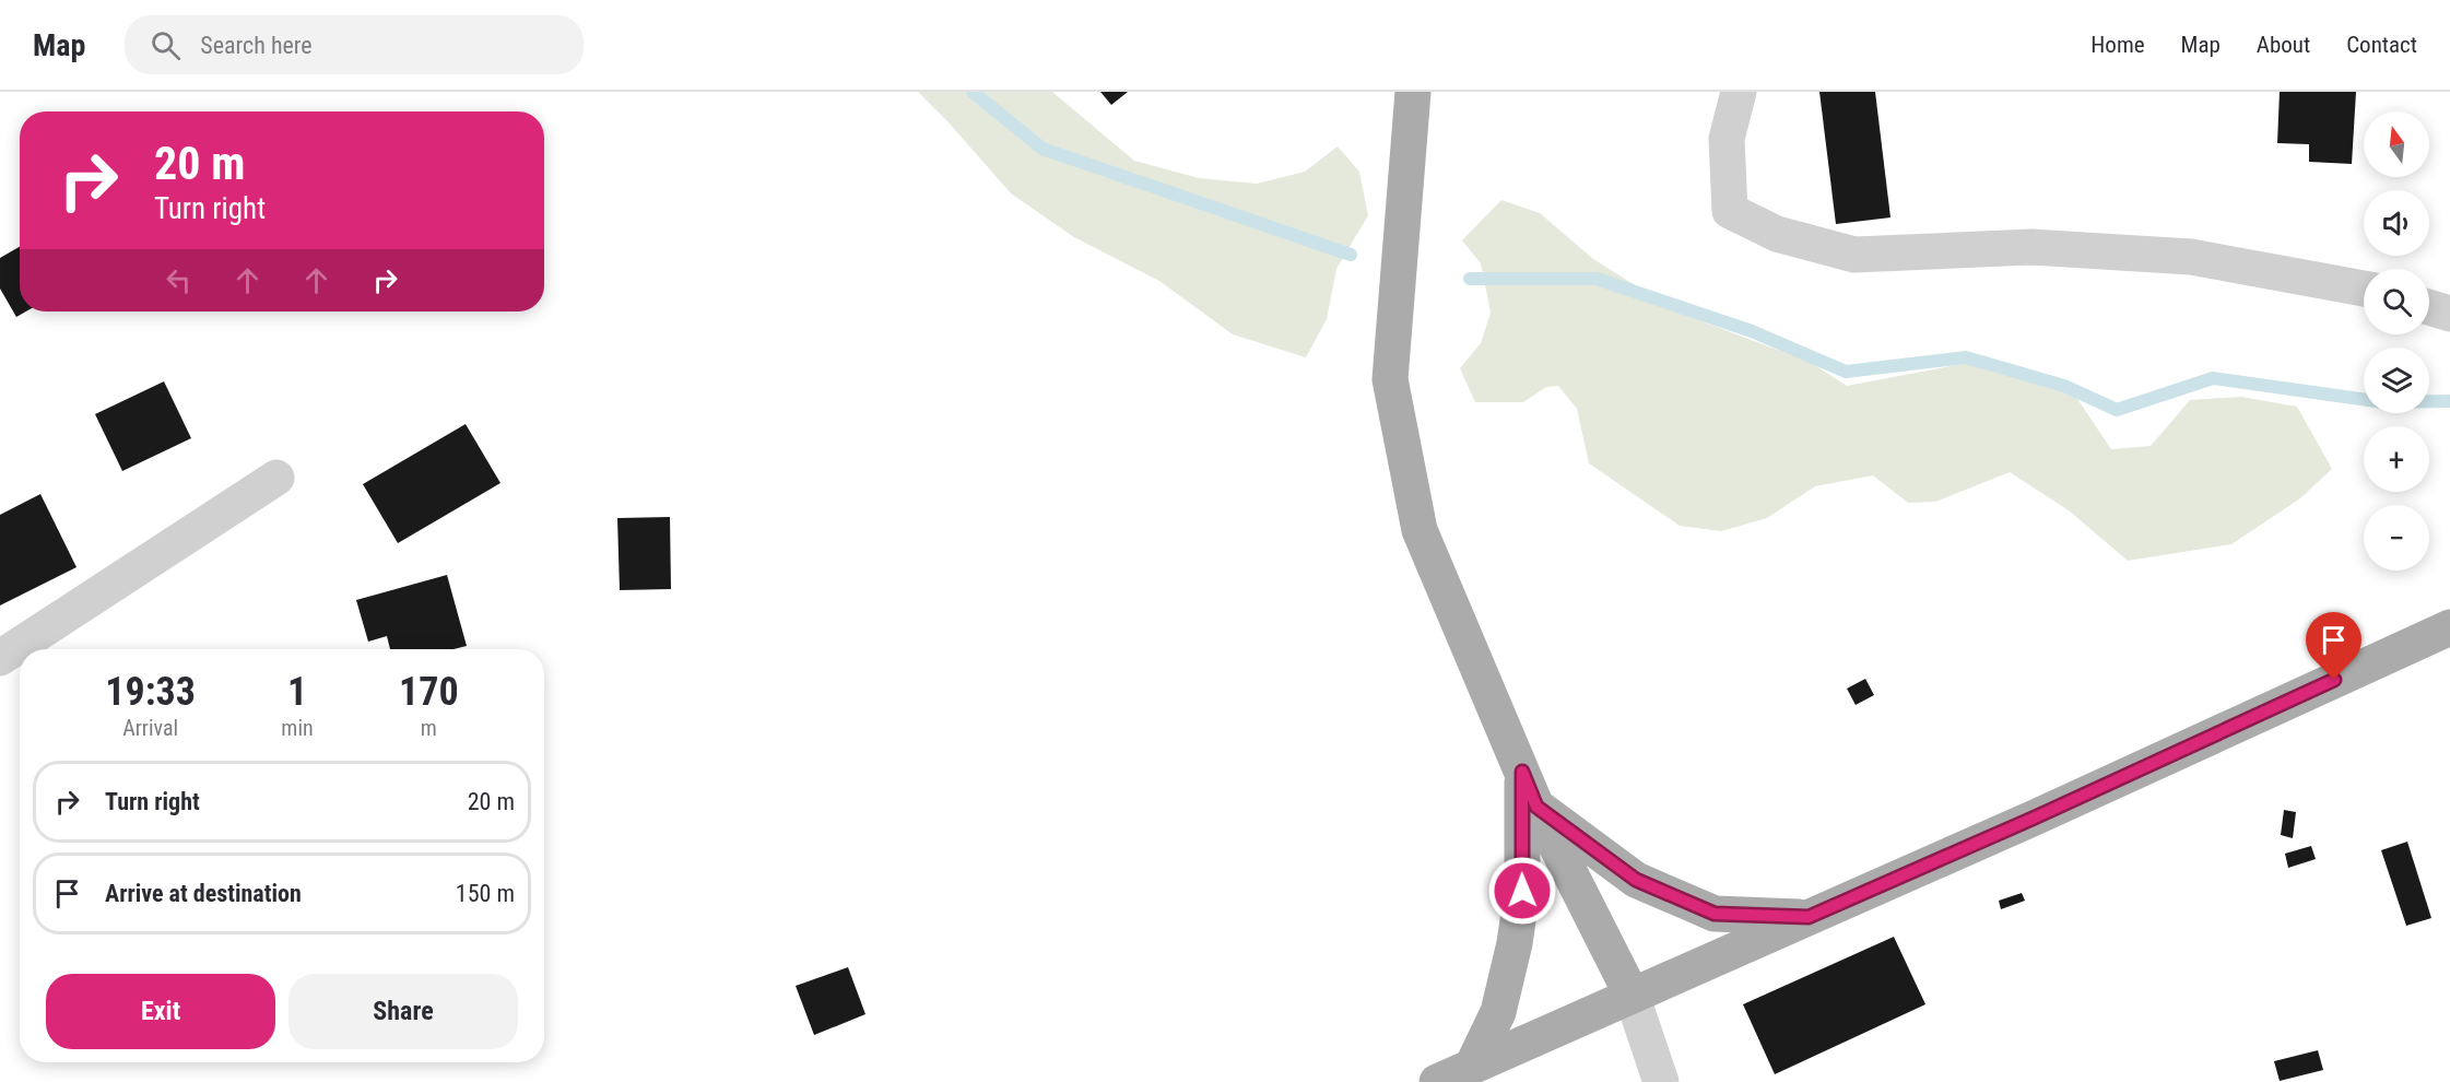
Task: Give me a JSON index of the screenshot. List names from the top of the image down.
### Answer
{
  "north": "top",
  "page": {
    "header": "Map",
    "search": "Search here",
    "nav": [
      "Home",
      "Map",
      "About",
      "Contact"
    ],
    "map_buttons": ["+", "−"],
    "turn": ["20 m", "Turn right"],
    "eta": [
      "19:33",
      "Arrival",
      "1",
      "min",
      "170",
      "m"
    ],
    "list": [
      {
        "name": "Turn right",
        "value": "20 m"
      },
      {
        "name": "Arrive at destination",
        "value": "150 m"
      }
    ],
    "buttons": ["Exit", "Share"]
  }
}
